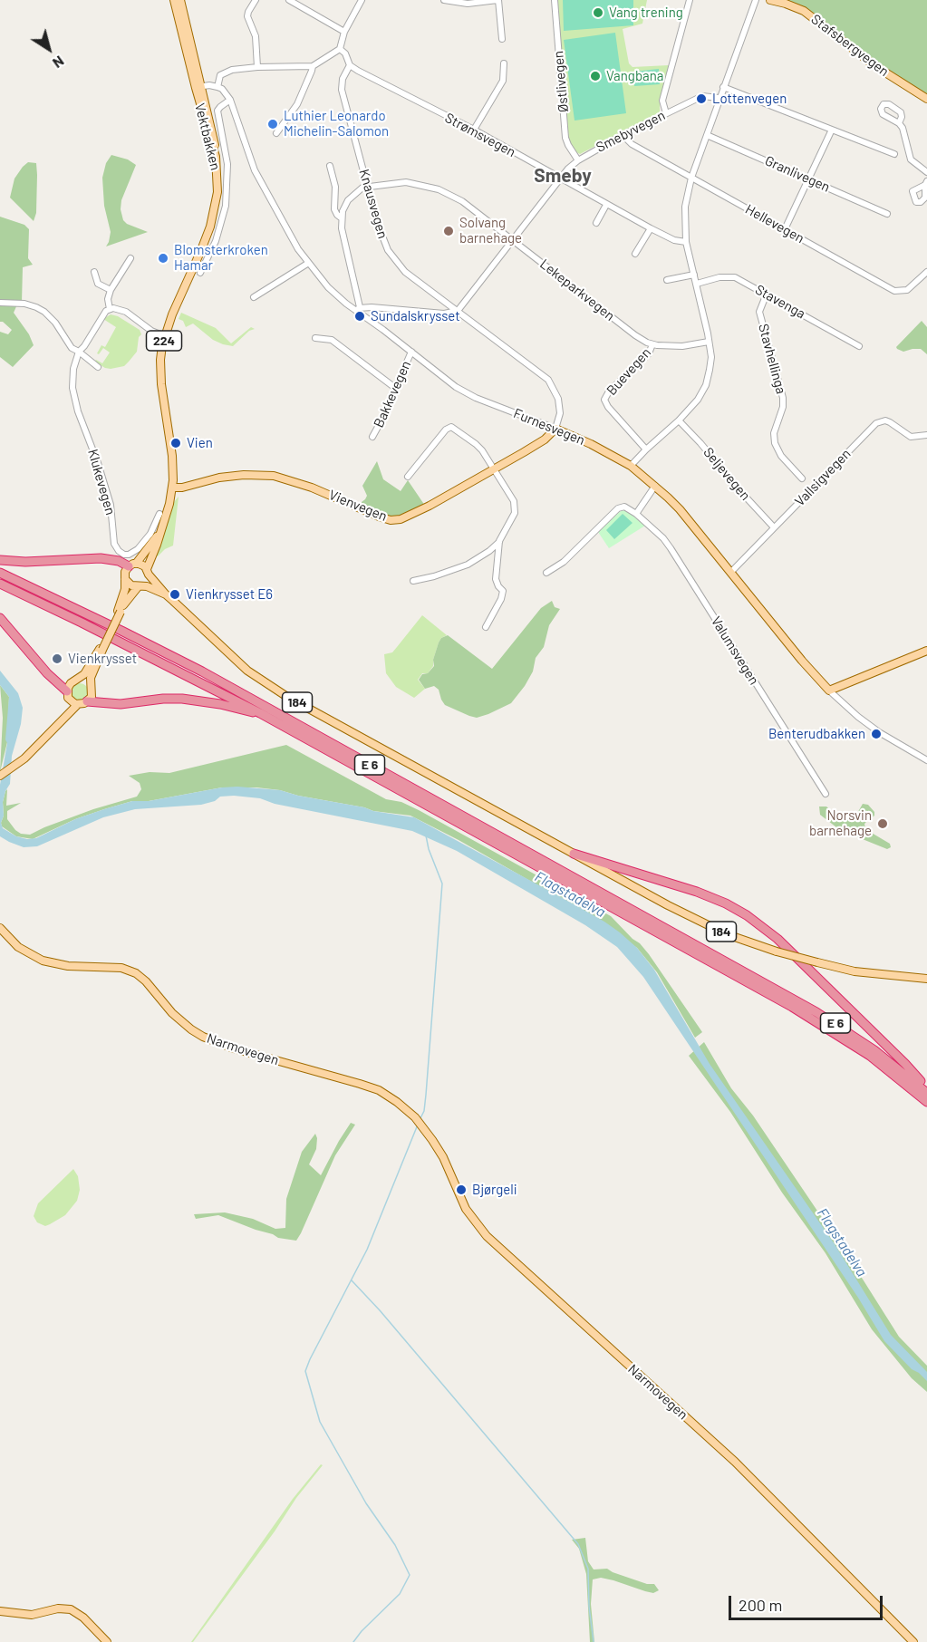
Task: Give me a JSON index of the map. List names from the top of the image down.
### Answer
{
  "streets": {
    "highway": ["E 6"],
    "main road": [
      "Stafsbergvegen",
      "Vektbakken",
      "224",
      "Furnesvegen",
      "Vienvegen",
      "184",
      "Narmovegen"
    ],
    "street": [
      "Østlivegen",
      "Smebyvegen",
      "Strømsvegen",
      "Granlivegen",
      "Knausvegen",
      "Hellevegen",
      "Lekeparkvegen",
      "Stavenga",
      "Stavhellinga",
      "Buevegen",
      "Bakkevegen",
      "Seljevegen",
      "Vallsigvegen",
      "Klukevegen",
      "Valumsvegen"
    ]
  },
  "crossings": [
    ["Østlivegen", "Smebyvegen"],
    ["Smebyvegen", "Strømsvegen"],
    ["Smebyvegen", "Knausvegen"],
    ["Smebyvegen", "Hellevegen"],
    ["Smebyvegen", "Lekeparkvegen"],
    ["Strømsvegen", "Knausvegen"],
    ["Vektbakken", "224"],
    ["Vektbakken", "Furnesvegen"],
    ["Vektbakken", "Vienvegen"],
    ["Vektbakken", "184"],
    ["Knausvegen", "Lekeparkvegen"],
    ["Knausvegen", "Furnesvegen"],
    ["Knausvegen", "Vienvegen"],
    ["Lekeparkvegen", "Buevegen"],
    ["Stavenga", "Stavhellinga"],
    ["224", "184"],
    ["224", "E 6"],
    ["Bakkevegen", "Furnesvegen"],
    ["Furnesvegen", "Vallsigvegen"],
    ["Furnesvegen", "Vienvegen"],
    ["Seljevegen", "Vallsigvegen"],
    ["184", "E 6"]
  ],
  "districts": ["Smeby"],
  "water": ["Flagstadelva"],
  "places": [
    "Vang trening",
    "Vangbana",
    "Lottenvegen",
    "Luthier Leonardo Michelin-Salomon",
    "Solvang barnehage",
    "Blomsterkroken Hamar",
    "Sundalskrysset",
    "Vien",
    "Vienkrysset E6",
    "Vienkrysset",
    "Benterudbakken",
    "Norsvin barnehage",
    "Bjørgeli"
  ],
  "scale_bar": "200 m",
  "north": "bottom right"
}
